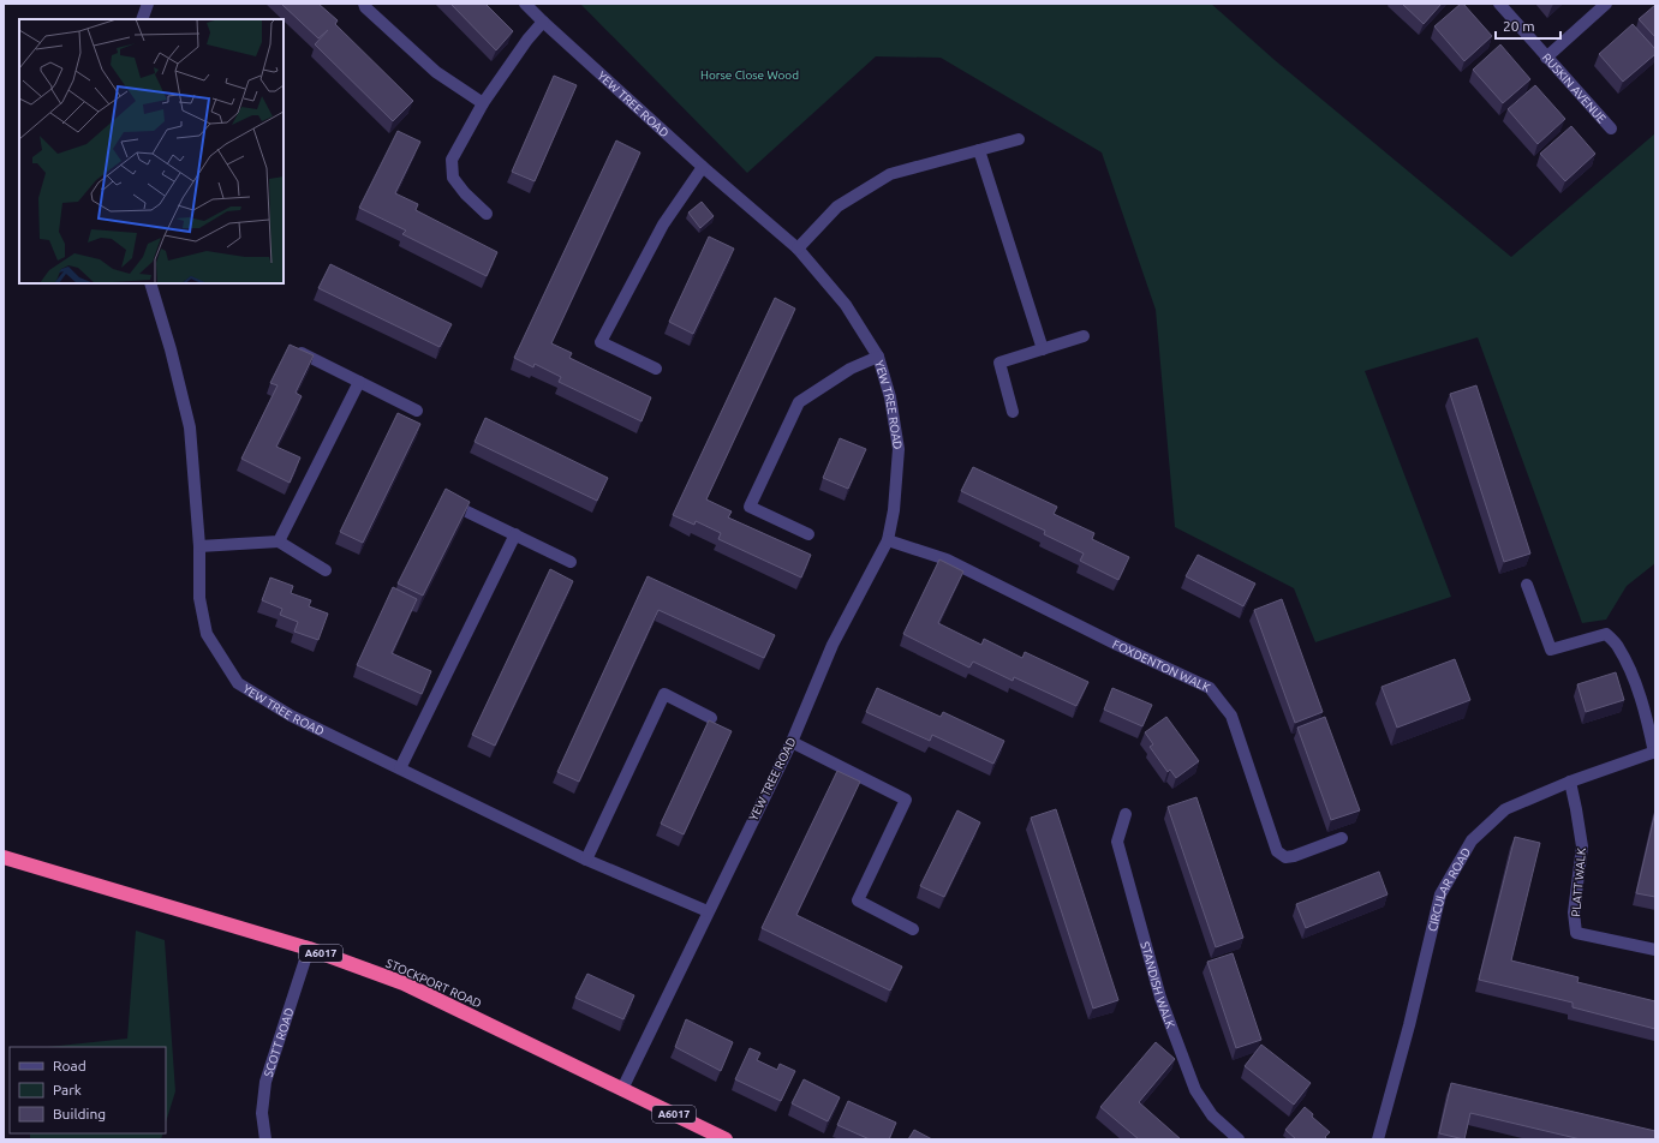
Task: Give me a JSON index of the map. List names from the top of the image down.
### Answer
{
  "streets": {
    "highway": ["A6017", "STOCKPORT ROAD"],
    "street": [
      "RUSKIN AVENUE",
      "YEW TREE ROAD",
      "FOXDENTON WALK",
      "PLATT WALK",
      "CIRCULAR ROAD",
      "STANDISH WALK",
      "SCOTT ROAD"
    ]
  },
  "crossings": [
    ["YEW TREE ROAD", "FOXDENTON WALK"],
    ["YEW TREE ROAD", "STOCKPORT ROAD"],
    ["PLATT WALK", "CIRCULAR ROAD"],
    ["STOCKPORT ROAD", "SCOTT ROAD"]
  ],
  "parks": ["Horse Close Wood"],
  "legend": ["Road", "Park", "Building"],
  "scale_bar": "20 m"
}
